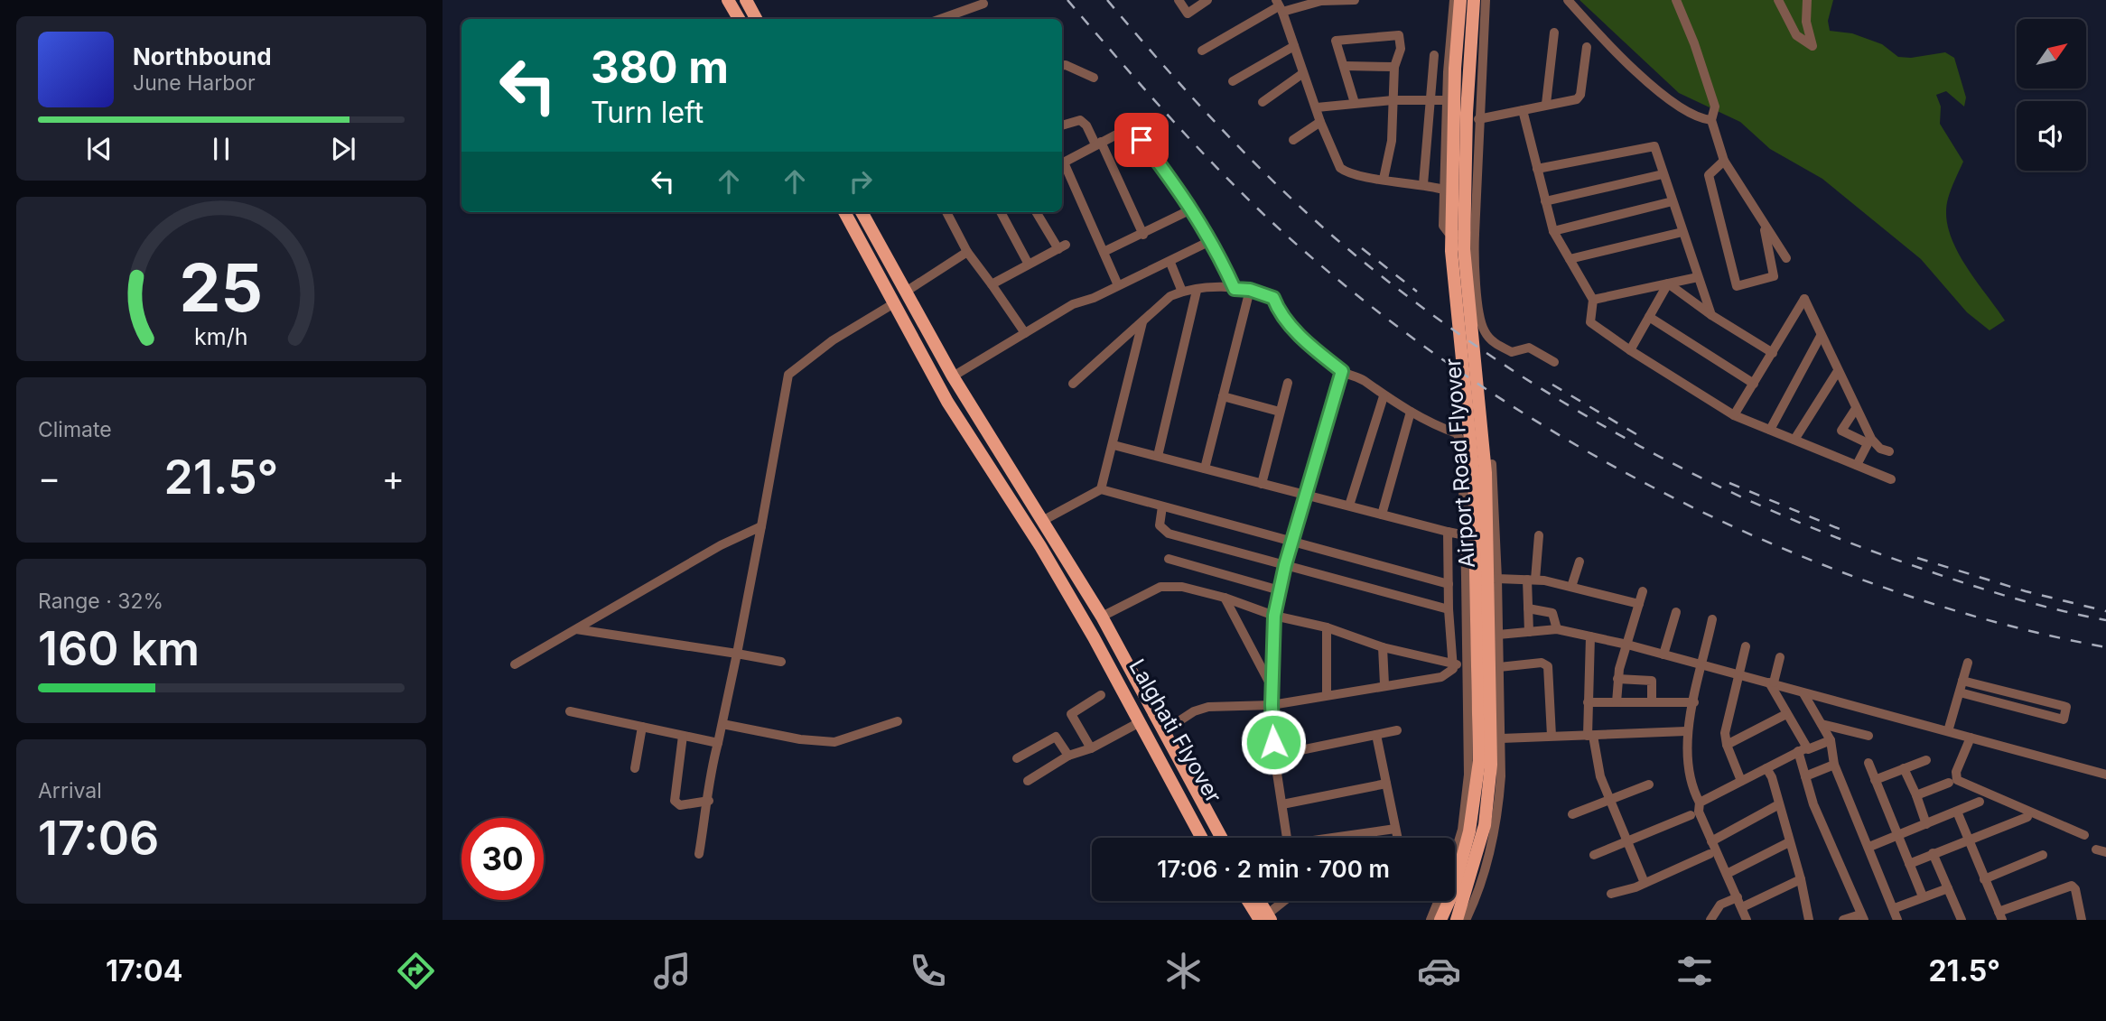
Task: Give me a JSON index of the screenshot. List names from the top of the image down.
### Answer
{
  "streets": {
    "main road": ["Airport Road Flyover", "Lalghati Flyover"]
  },
  "north": "top right",
  "page": {
    "turn": ["380 m", "Turn left"],
    "song": ["Northbound", "June Harbor"],
    "tile": [
      "Climate",
      ["Range · 32%", "160 km"],
      ["Arrival", "17:06"]
    ],
    "heat": ["−", "21.5°", "+"],
    "limit": "30",
    "trip": "17:06 · 2 min · 700 m",
    "tabs": ["17:04", "21.5°"],
    "gauge": ["25", "km/h"]
  }
}
